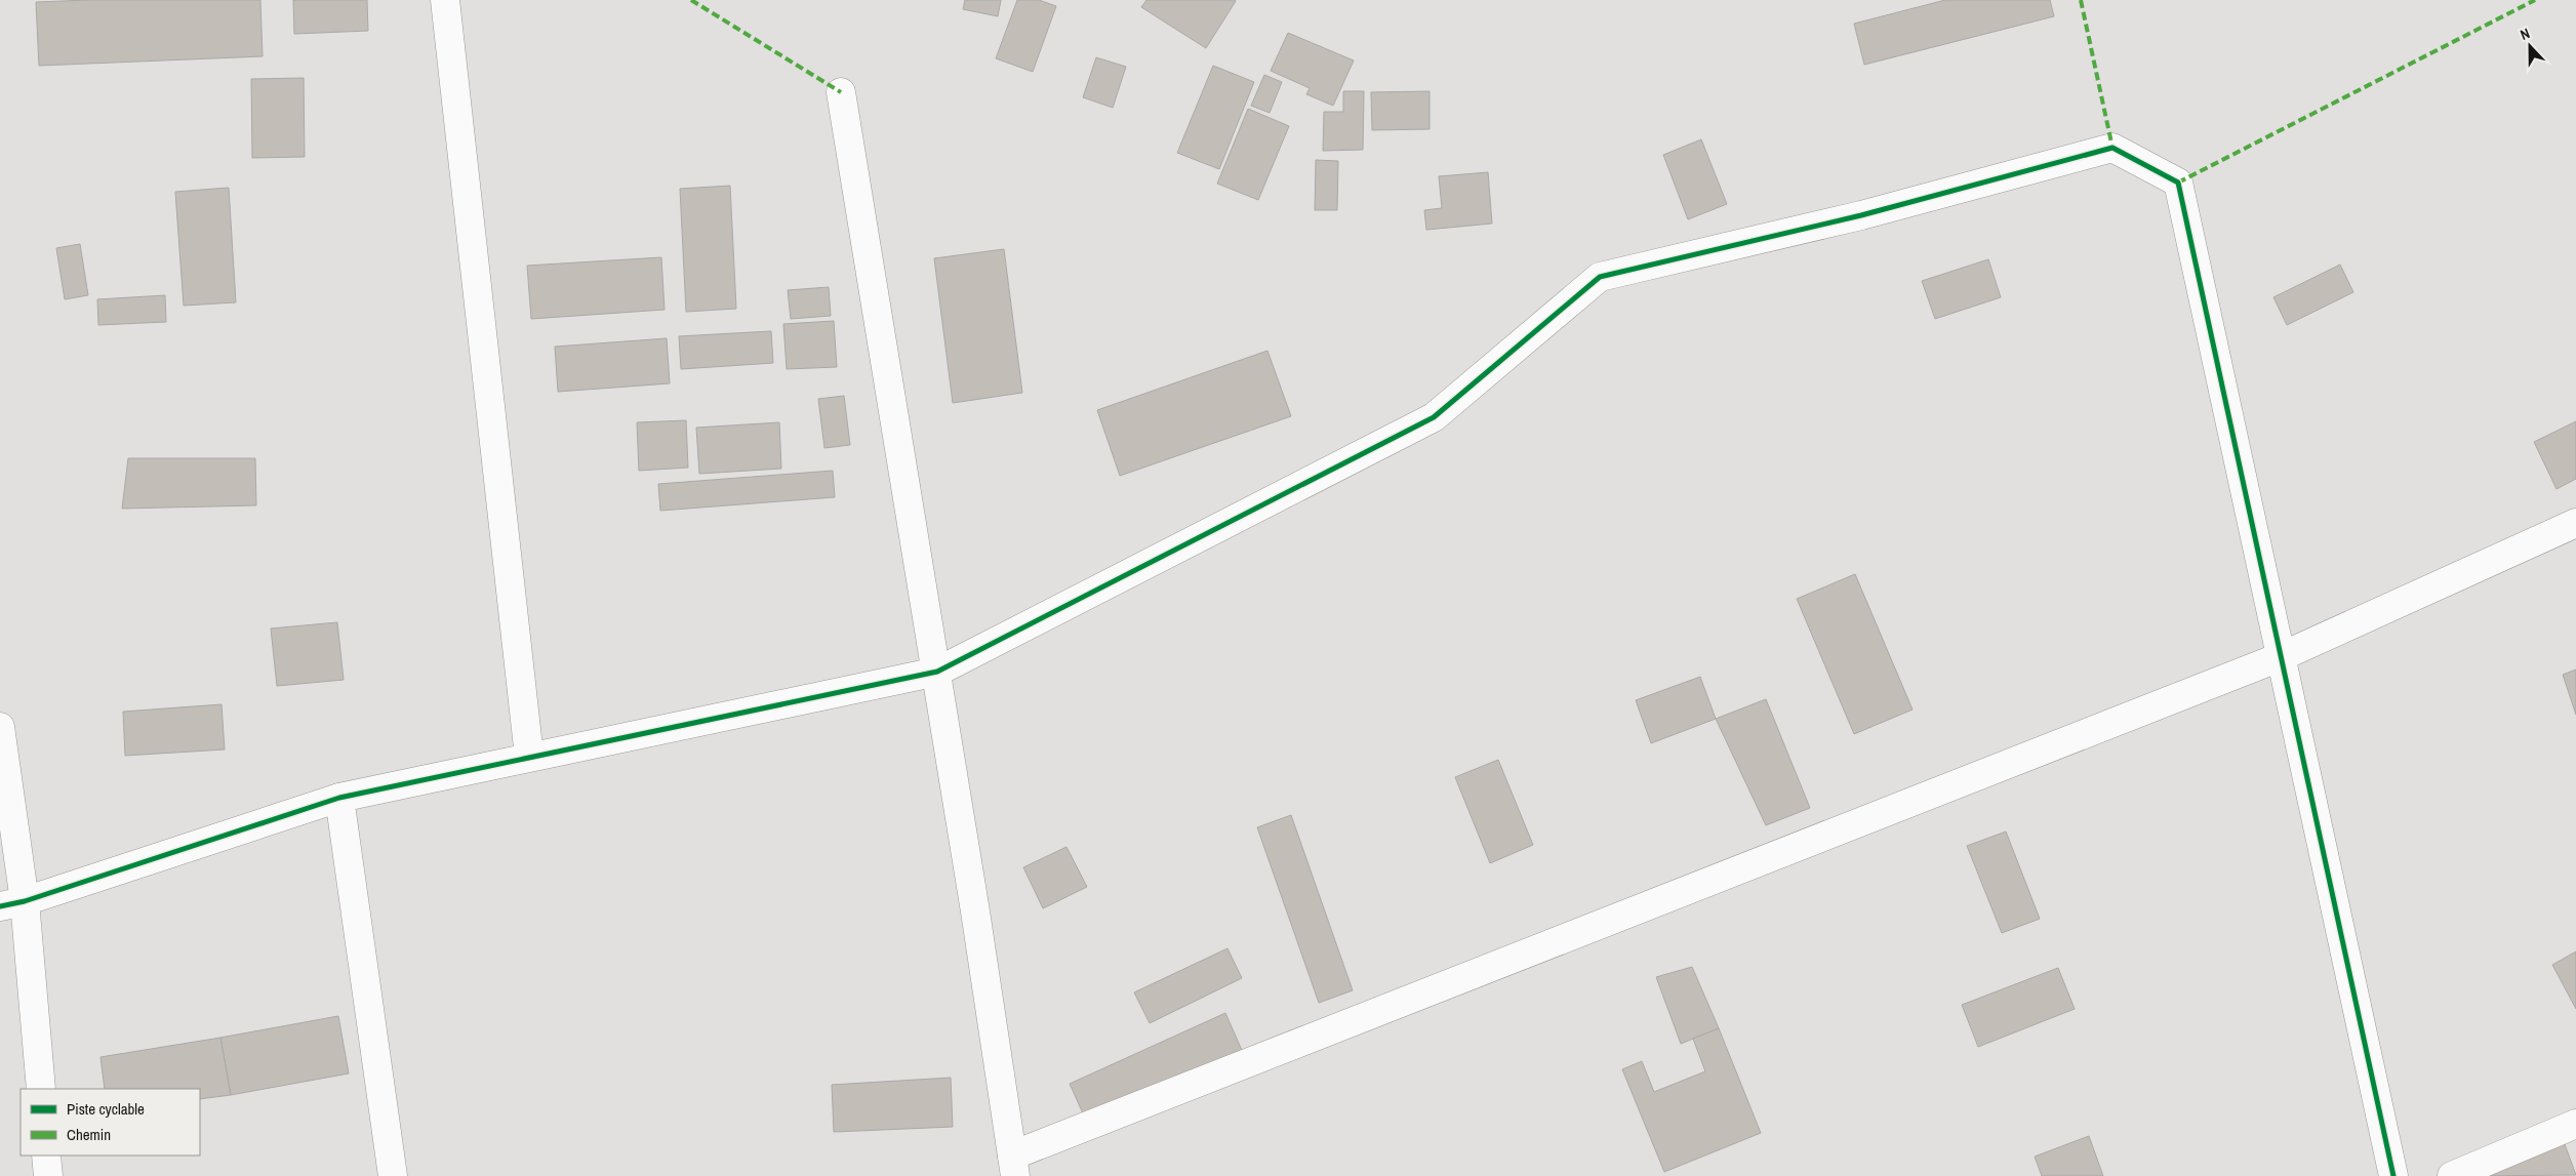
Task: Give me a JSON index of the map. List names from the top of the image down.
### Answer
{
  "legend": ["Piste cyclable", "Chemin"],
  "north": "top"
}
